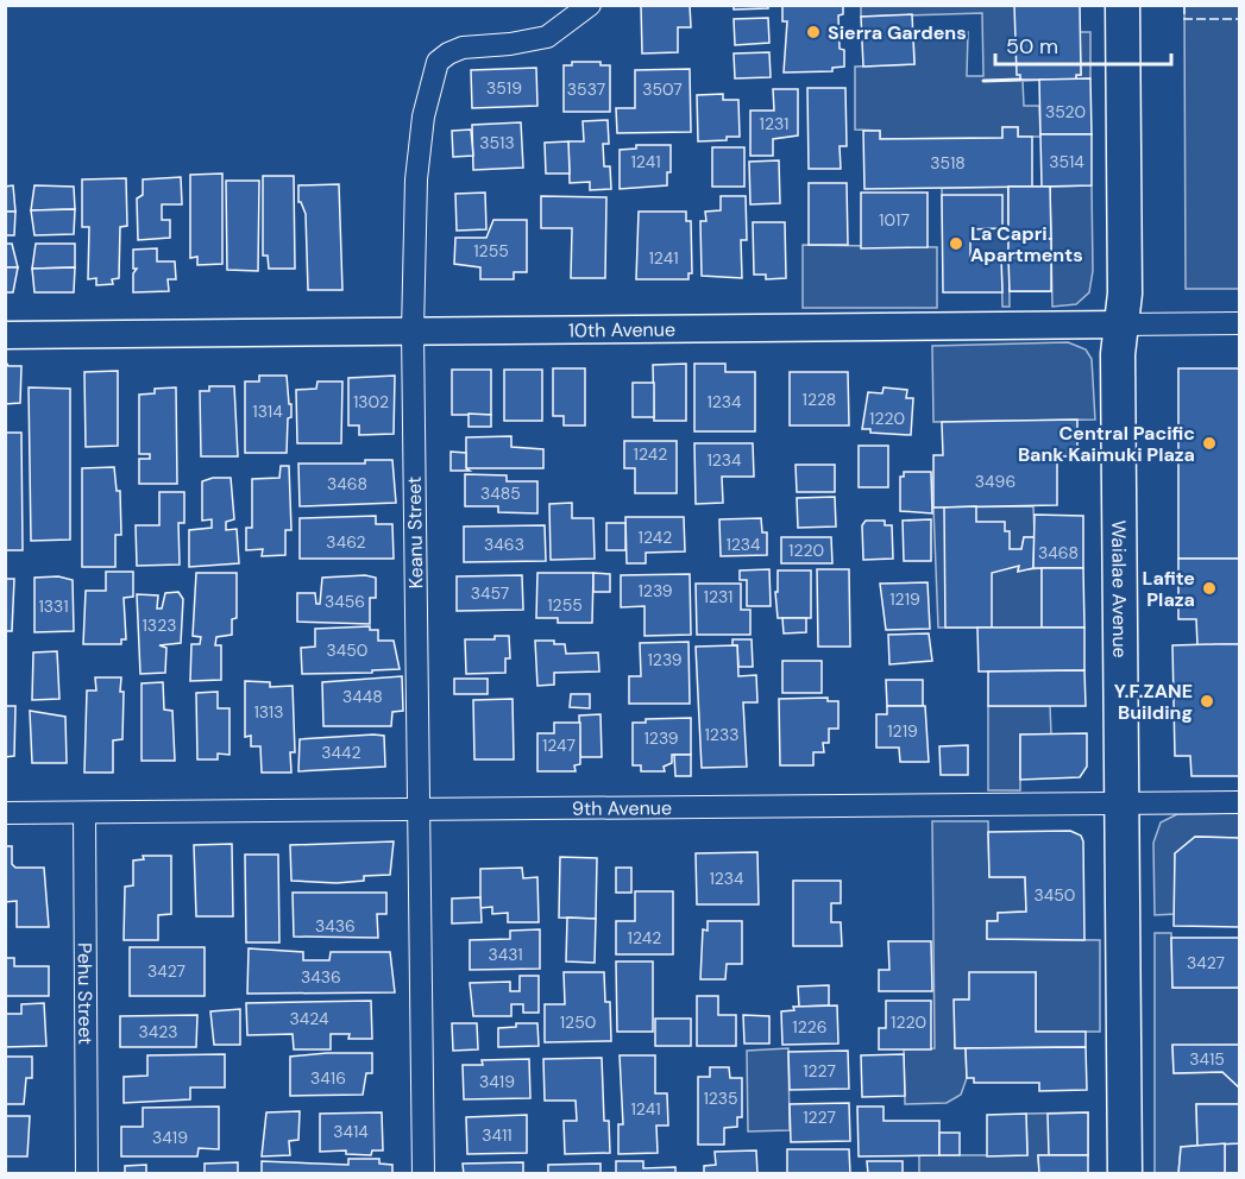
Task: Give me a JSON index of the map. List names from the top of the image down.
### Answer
{
  "streets": {
    "main road": ["Waialae Avenue"],
    "street": [
      "10th Avenue",
      "Keanu Street",
      "9th Avenue",
      "Pehu Street"
    ]
  },
  "crossings": [
    ["10th Avenue", "Keanu Street"],
    ["10th Avenue", "Waialae Avenue"],
    ["Keanu Street", "9th Avenue"],
    ["Waialae Avenue", "9th Avenue"],
    ["9th Avenue", "Pehu Street"]
  ],
  "places": [
    "Sierra Gardens",
    "La Capri Apartments",
    "Central Pacific Bank Kaimuki Plaza",
    "Lafite Plaza",
    "Y.F.ZANE Building"
  ],
  "house_numbers": [
    "3519",
    "3537",
    "3507",
    "3520",
    "1231",
    "3513",
    "1241",
    "3514",
    "3518",
    "1017",
    "1255",
    "1241",
    "1228",
    "1302",
    "1234",
    "1314",
    "1220",
    "1242",
    "1234",
    "3496",
    "3468",
    "3485",
    "1242",
    "3462",
    "3463",
    "1234",
    "1220",
    "3468",
    "1239",
    "3457",
    "1231",
    "1219",
    "3456",
    "1255",
    "1331",
    "1323",
    "3450",
    "1239",
    "3448",
    "1313",
    "1219",
    "1233",
    "1239",
    "1247",
    "3442",
    "1234",
    "3450",
    "3436",
    "1242",
    "3431",
    "3427",
    "3427",
    "3436",
    "3424",
    "1250",
    "1220",
    "1226",
    "3423",
    "3415",
    "1227",
    "3416",
    "3419",
    "1235",
    "1241",
    "1227",
    "3414",
    "3411",
    "3419"
  ],
  "scale_bar": "50 m"
}
